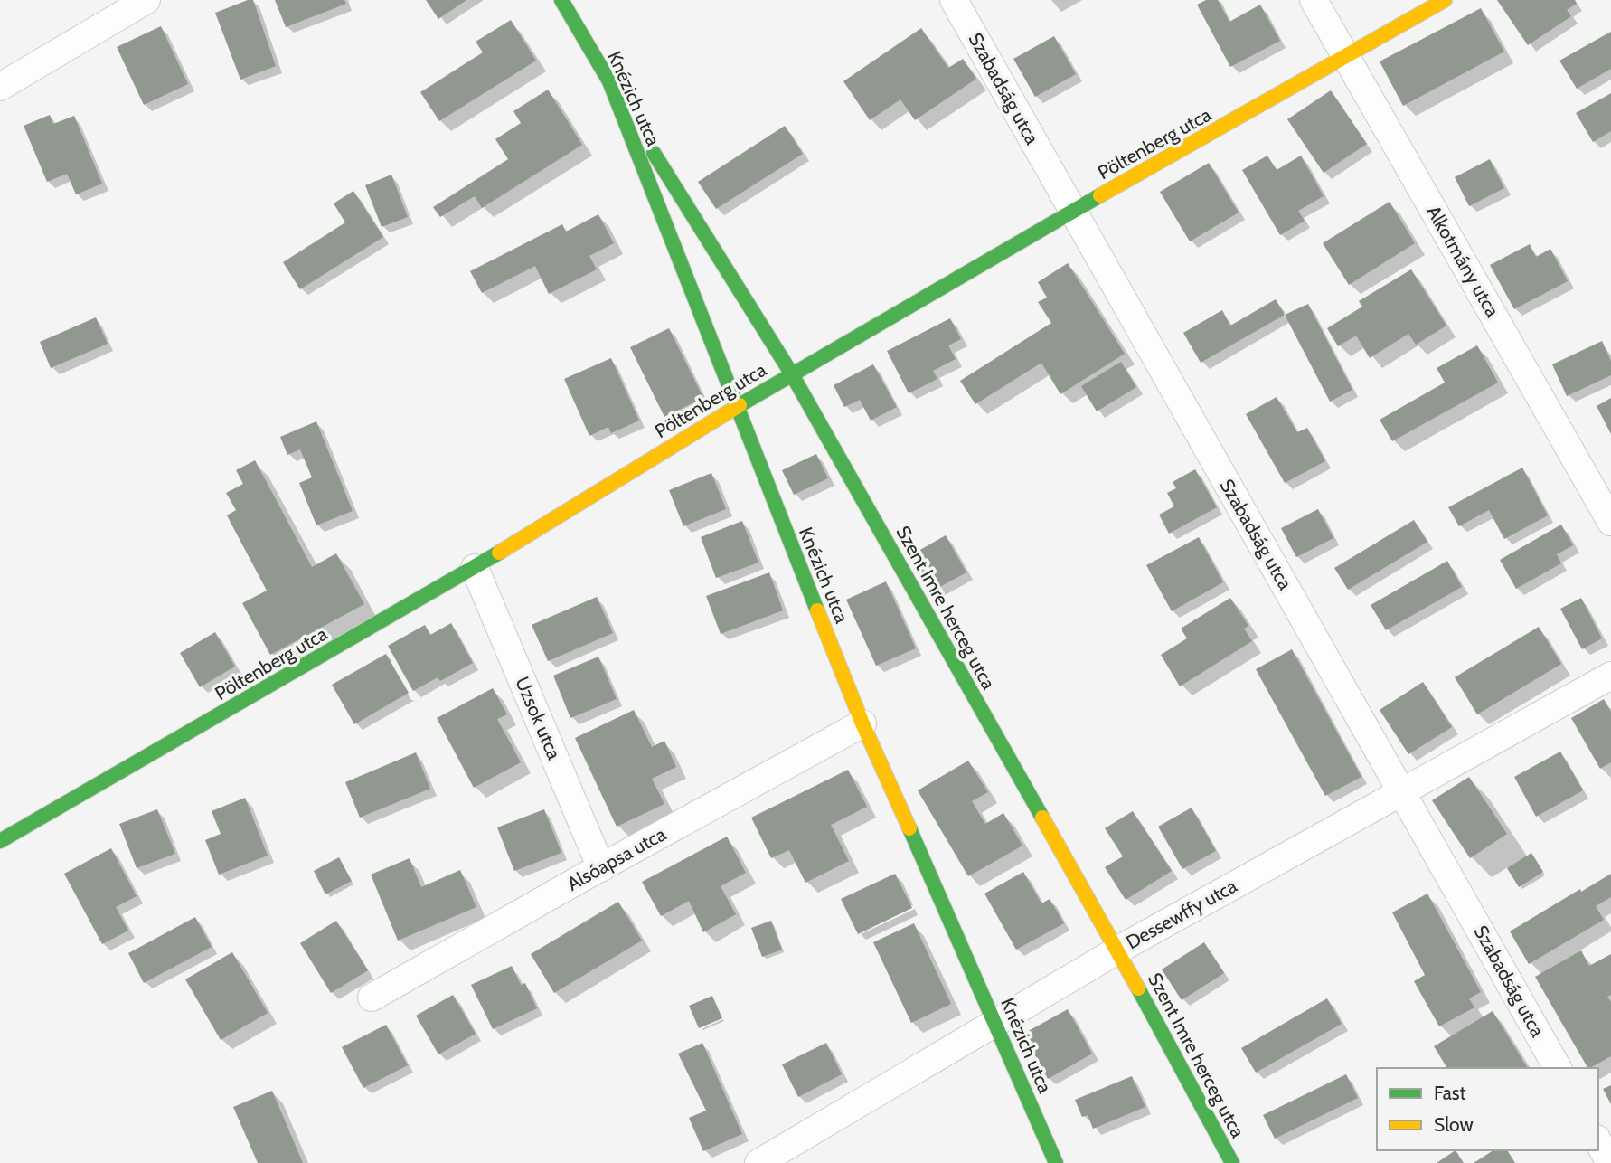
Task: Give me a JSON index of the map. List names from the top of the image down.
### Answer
{
  "streets": {
    "street": [
      "Szabadság utca",
      "Knézich utca",
      "Pöltenberg utca",
      "Alkotmány utca",
      "Szent Imre herceg utca",
      "Uzsok utca",
      "Alsóapsa utca",
      "Dessewffy utca"
    ]
  },
  "crossings": [
    ["Szabadság utca", "Pöltenberg utca"],
    ["Szabadság utca", "Dessewffy utca"],
    ["Knézich utca", "Pöltenberg utca"],
    ["Knézich utca", "Szent Imre herceg utca"],
    ["Knézich utca", "Alsóapsa utca"],
    ["Knézich utca", "Dessewffy utca"],
    ["Pöltenberg utca", "Alkotmány utca"],
    ["Pöltenberg utca", "Szent Imre herceg utca"],
    ["Pöltenberg utca", "Uzsok utca"],
    ["Szent Imre herceg utca", "Dessewffy utca"],
    ["Uzsok utca", "Alsóapsa utca"]
  ],
  "legend": ["Fast", "Slow"]
}
